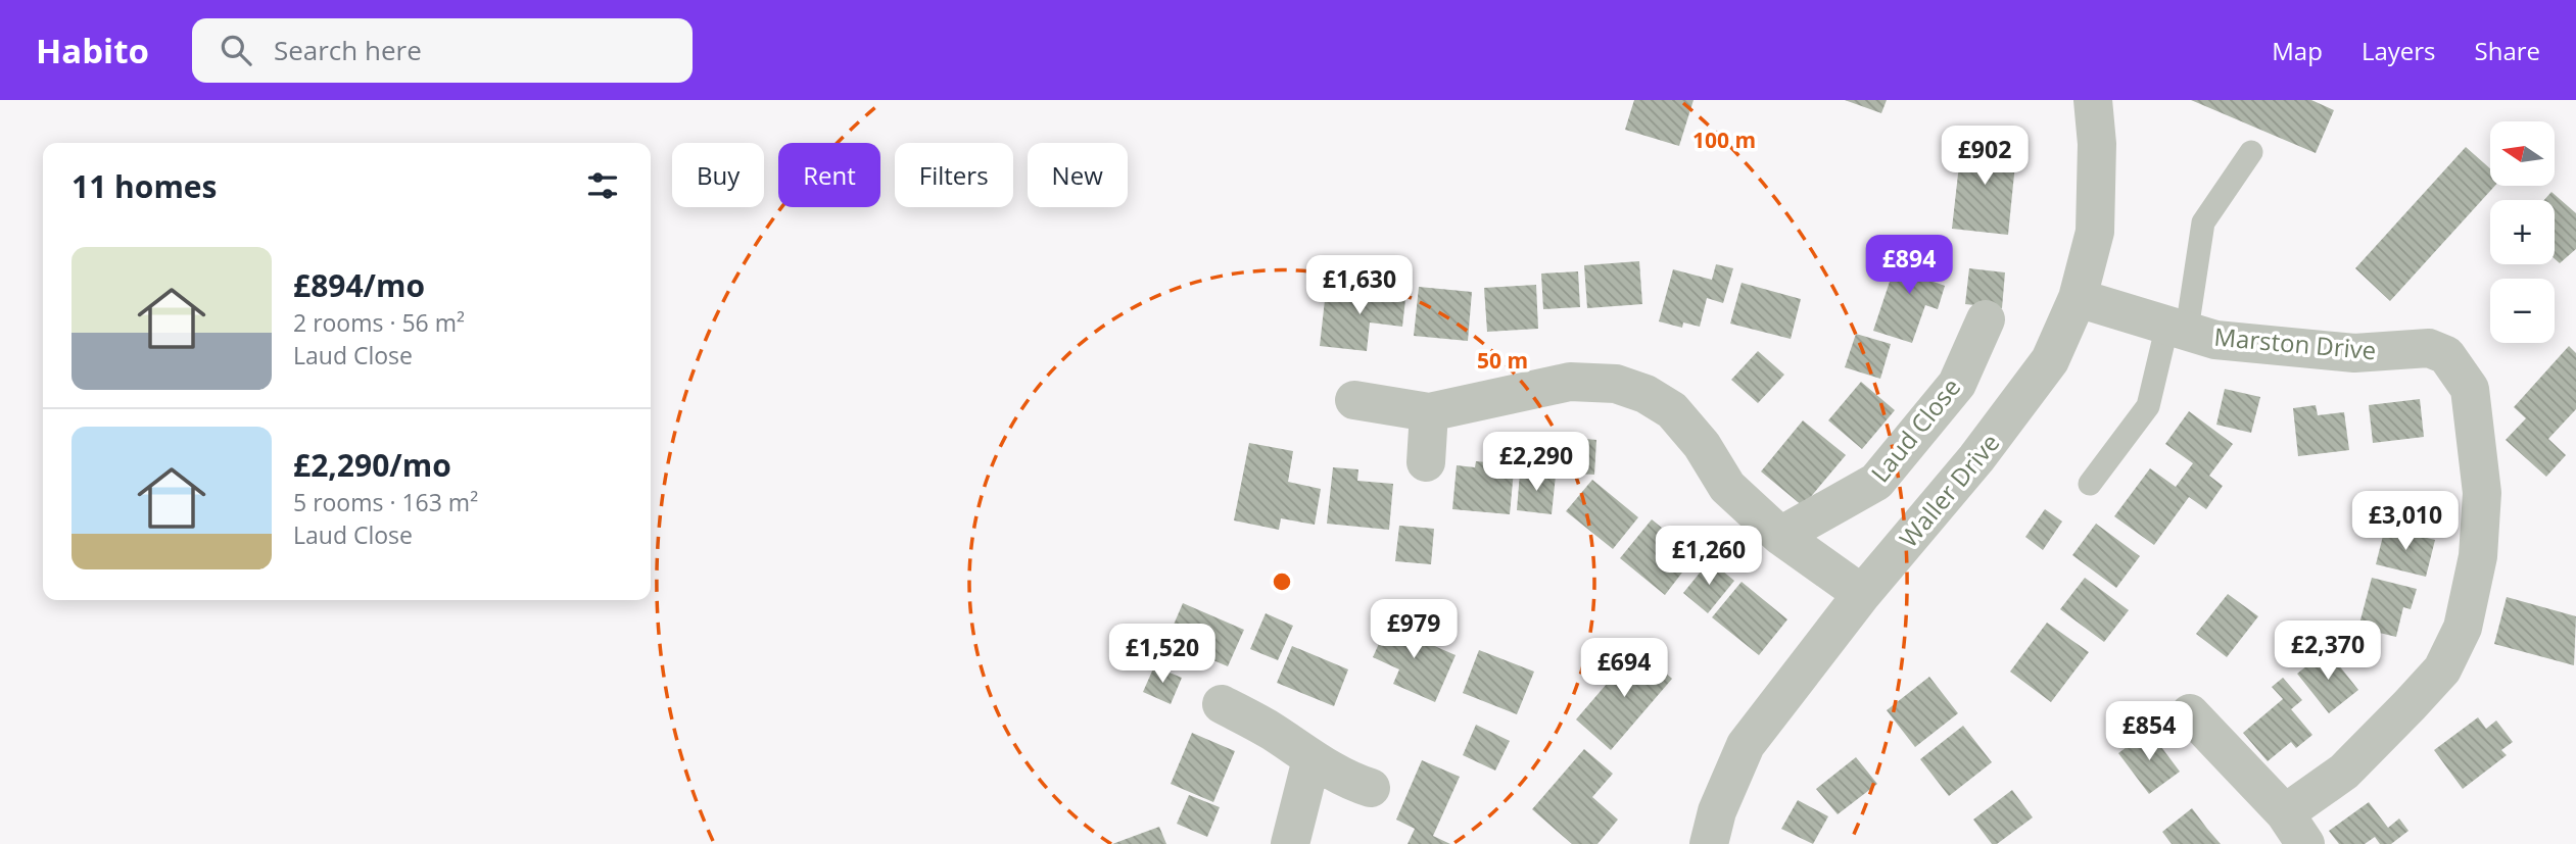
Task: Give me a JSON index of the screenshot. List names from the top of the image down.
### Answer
{
  "streets": {
    "street": ["Marston Drive", "Laud Close", "Waller Drive"]
  },
  "crossings": [
    ["Marston Drive", "Waller Drive"]
  ],
  "north": "left",
  "page": {
    "header": "Habito",
    "search": "Search here",
    "nav": ["Map", "Layers", "Share"],
    "map_buttons": ["+", "−"],
    "price": [
      "£902",
      "£894",
      "£1,630",
      "£2,290",
      "£3,010",
      "£1,260",
      "£979",
      "£2,370",
      "£1,520",
      "£694",
      "£854"
    ],
    "chip": [
      "Buy",
      "Rent",
      "Filters",
      "New"
    ],
    "heading": "11 homes",
    "list": [
      {
        "name": "£894/mo",
        "note": "2 rooms · 56 m² · Laud Close"
      },
      {
        "name": "£2,290/mo",
        "note": "5 rooms · 163 m² · Laud Close"
      }
    ]
  },
  "rings": ["100 m", "50 m"]
}
